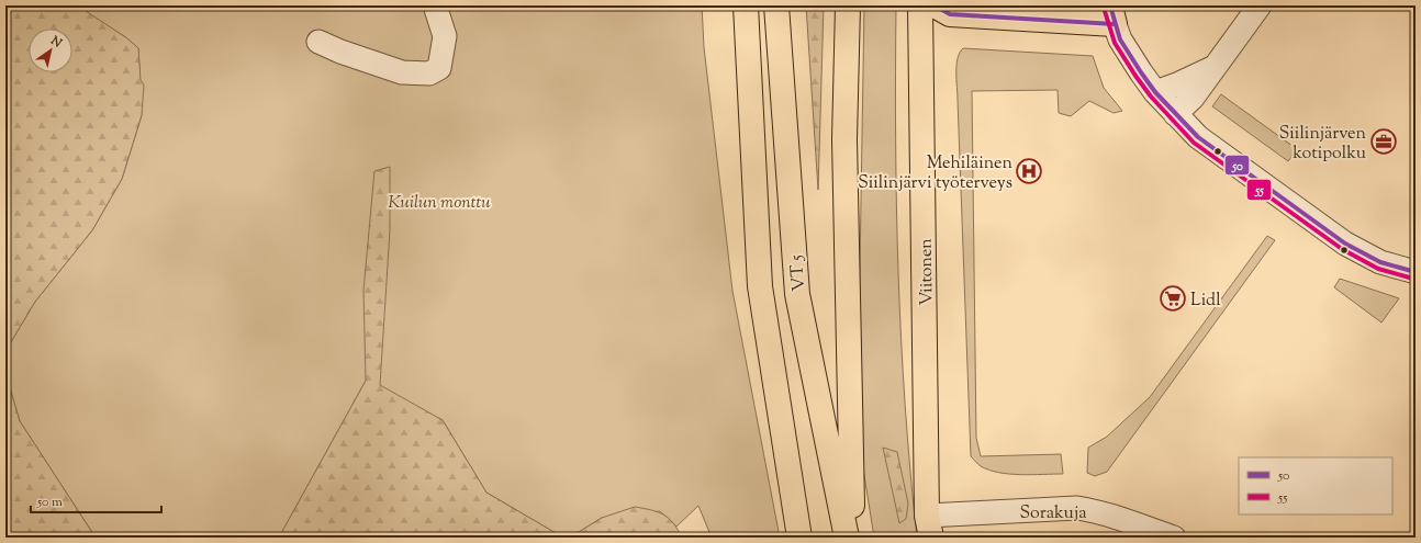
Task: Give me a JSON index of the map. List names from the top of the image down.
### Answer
{
  "streets": {
    "main road": ["Viitonen", "VT 5"],
    "street": ["Sorakuja"]
  },
  "crossings": [
    ["Viitonen", "Sorakuja"]
  ],
  "parks": ["Kuilun monttu"],
  "places": {
    "office": ["Siilinjärven kotipolku"],
    "hospital": ["Mehiläinen Siilinjärvi työterveys"],
    "supermarket": ["Lidl"]
  },
  "lines": ["transit line 50", "transit line 55"],
  "legend": ["50", "55"],
  "scale_bar": "50 m",
  "north": "top right"
}
